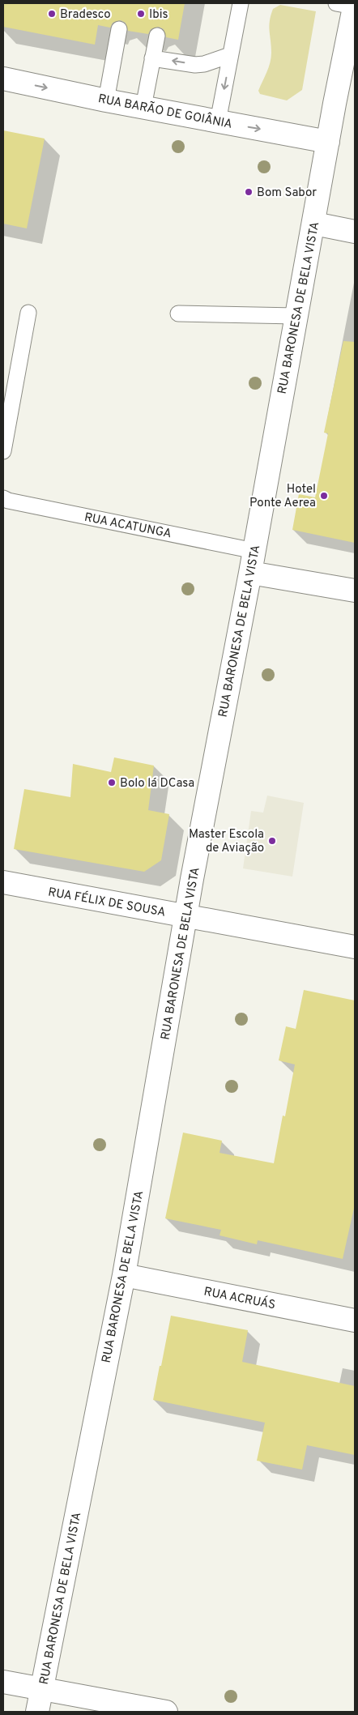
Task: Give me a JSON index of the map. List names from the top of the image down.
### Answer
{
  "streets": {
    "street": [
      "RUA BARÃO DE GOIÂNIA",
      "RUA BARONESA DE BELA VISTA",
      "RUA FÉLIX DE SOUSA",
      "RUA ACRUÁS"
    ],
    "lane": ["RUA ACATUNGA"]
  },
  "crossings": [
    ["RUA BARÃO DE GOIÂNIA", "RUA BARONESA DE BELA VISTA"],
    ["RUA BARONESA DE BELA VISTA", "RUA ACATUNGA"],
    ["RUA BARONESA DE BELA VISTA", "RUA FÉLIX DE SOUSA"],
    ["RUA BARONESA DE BELA VISTA", "RUA ACRUÁS"]
  ],
  "one_way": ["RUA BARÃO DE GOIÂNIA"],
  "places": [
    "Bradesco",
    "Ibis",
    "Bom Sabor",
    "Hotel Ponte Aerea",
    "Bolo lá DCasa",
    "Master Escola de Aviação"
  ]
}
